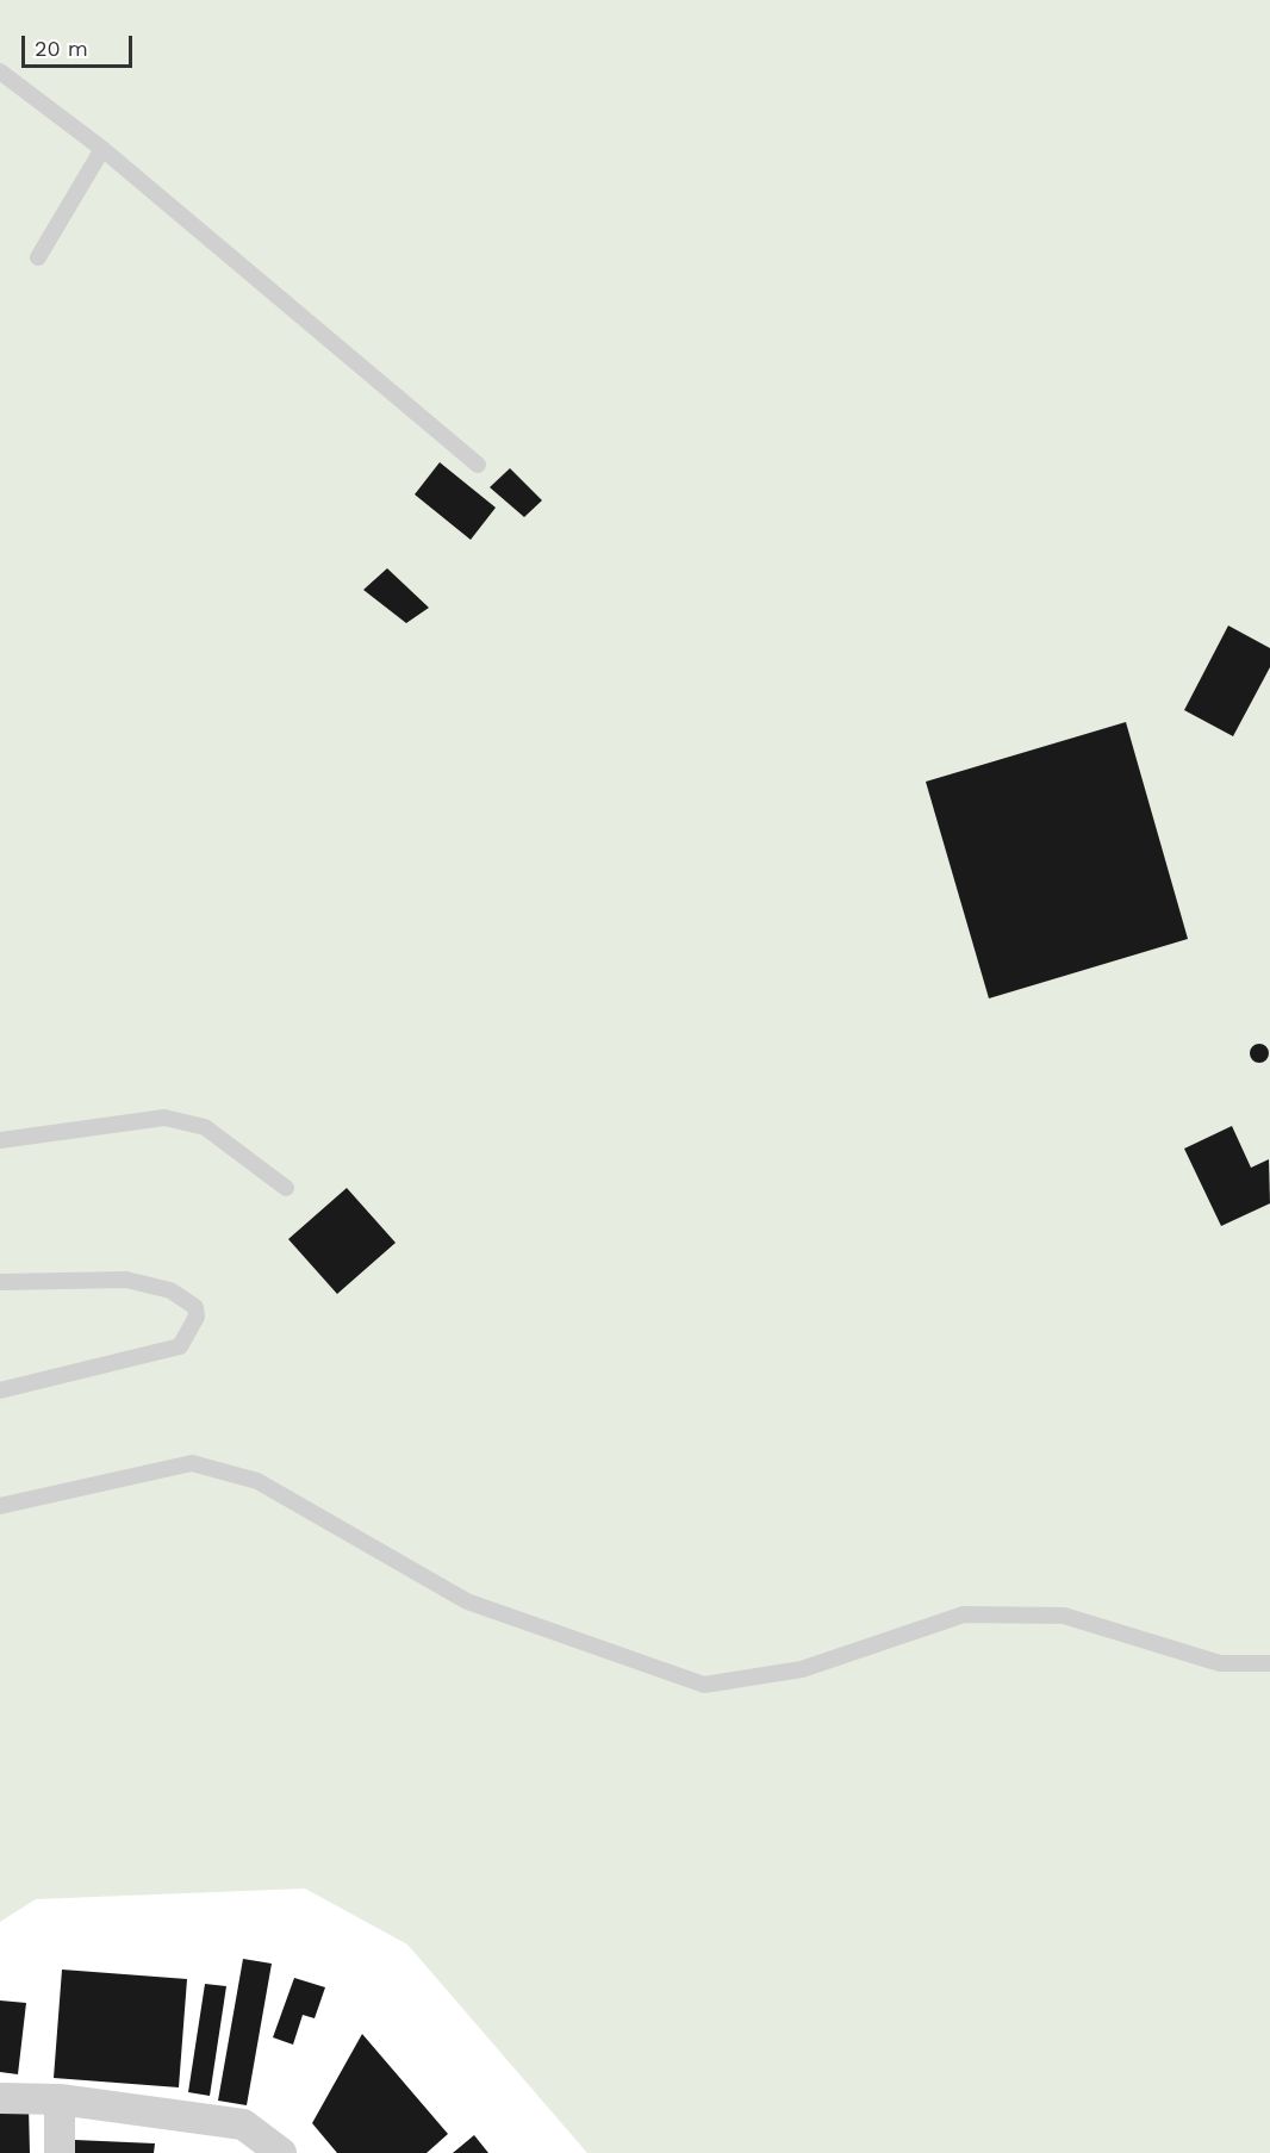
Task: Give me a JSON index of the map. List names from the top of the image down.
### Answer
{
  "scale_bar": "20 m"
}
